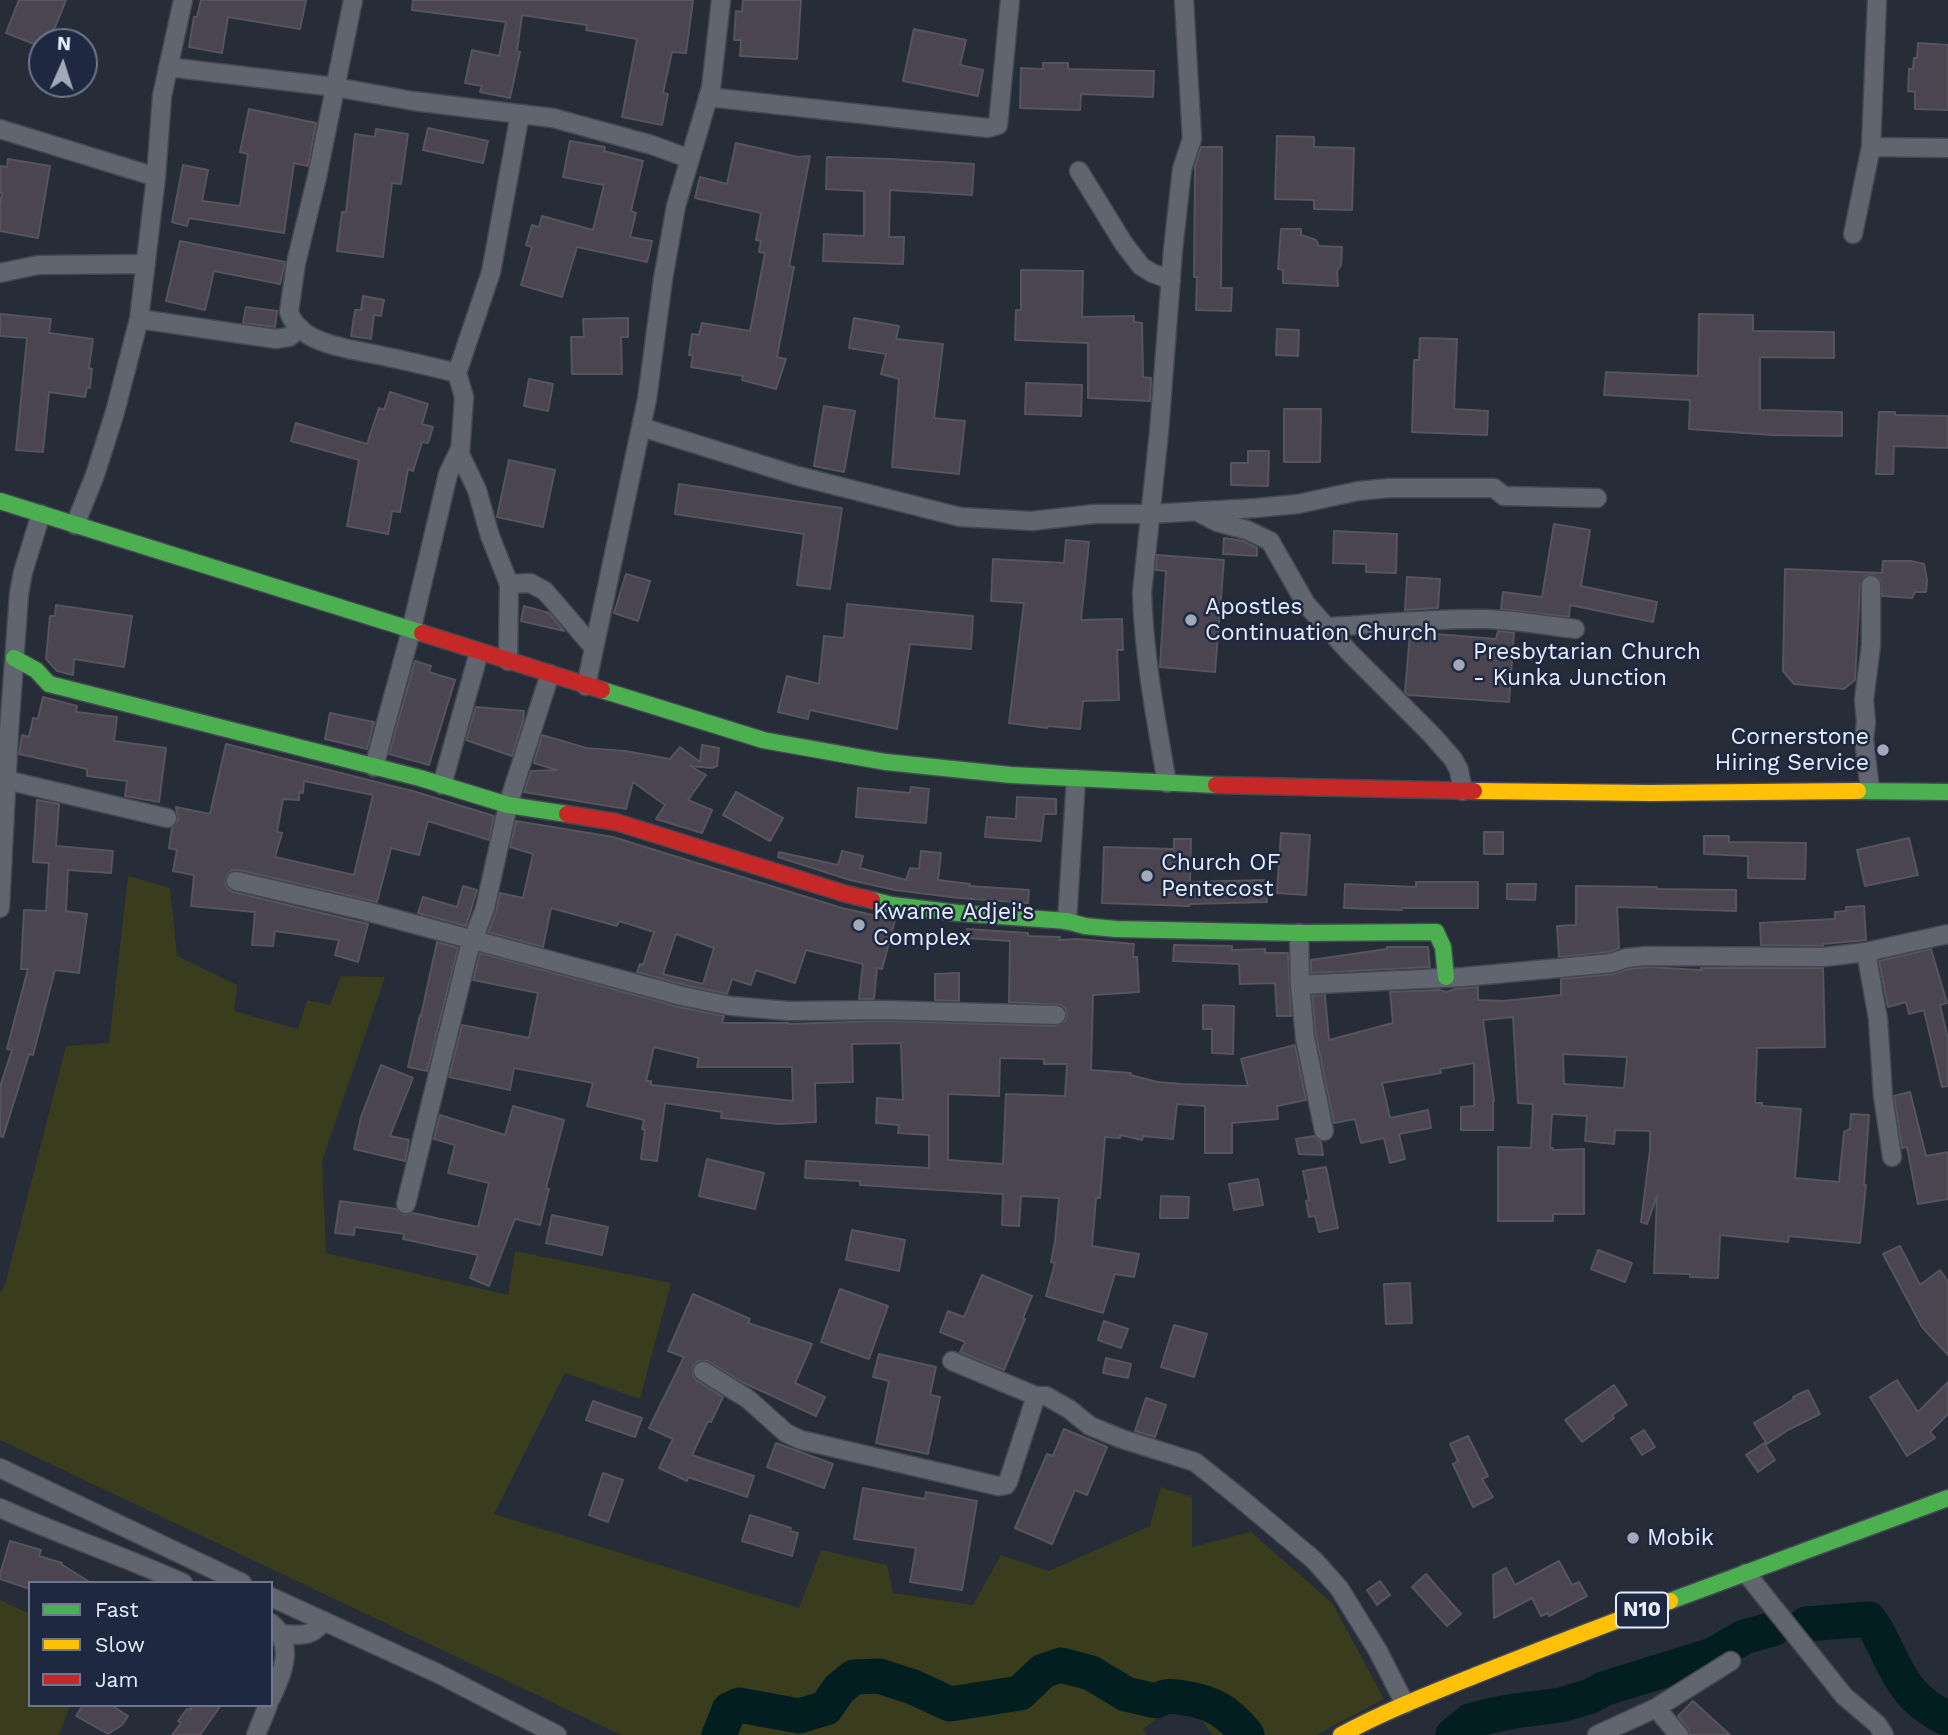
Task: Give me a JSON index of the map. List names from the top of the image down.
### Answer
{
  "streets": {
    "street": ["N10"]
  },
  "places": [
    "Apostles Continuation Church",
    "Presbytarian Church - Kunka Junction",
    "Cornerstone Hiring Service",
    "Church OF Pentecost",
    "Kwame Adjei's Complex",
    "Mobik"
  ],
  "legend": ["Fast", "Slow", "Jam"],
  "north": "top"
}
